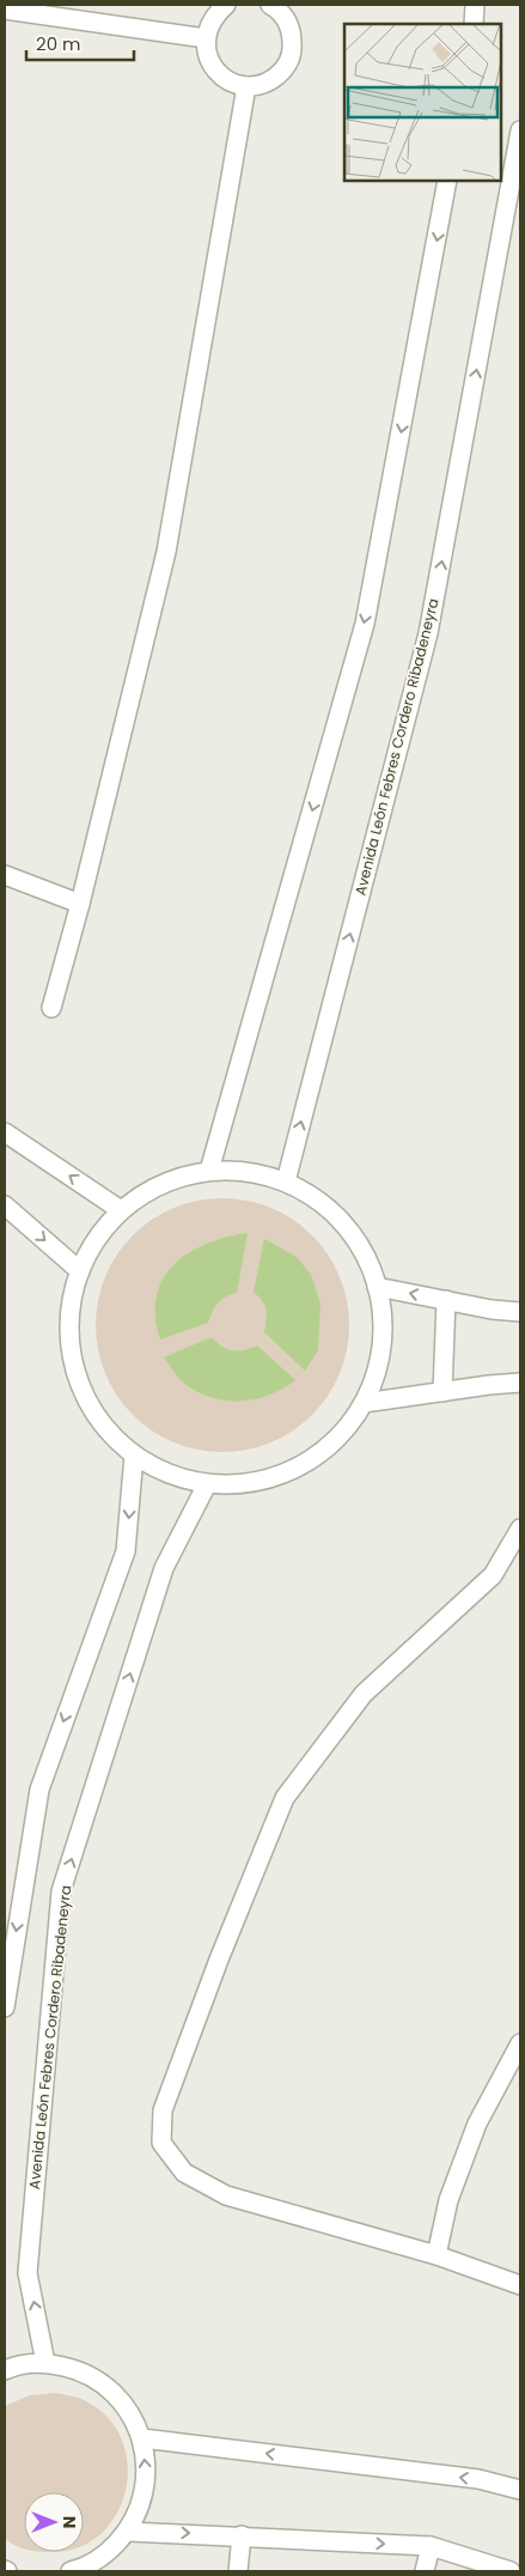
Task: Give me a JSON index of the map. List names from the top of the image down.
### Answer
{
  "streets": {
    "street": ["Avenida León Febres Cordero Ribadeneyra"]
  },
  "scale_bar": "20 m",
  "north": "right"
}
